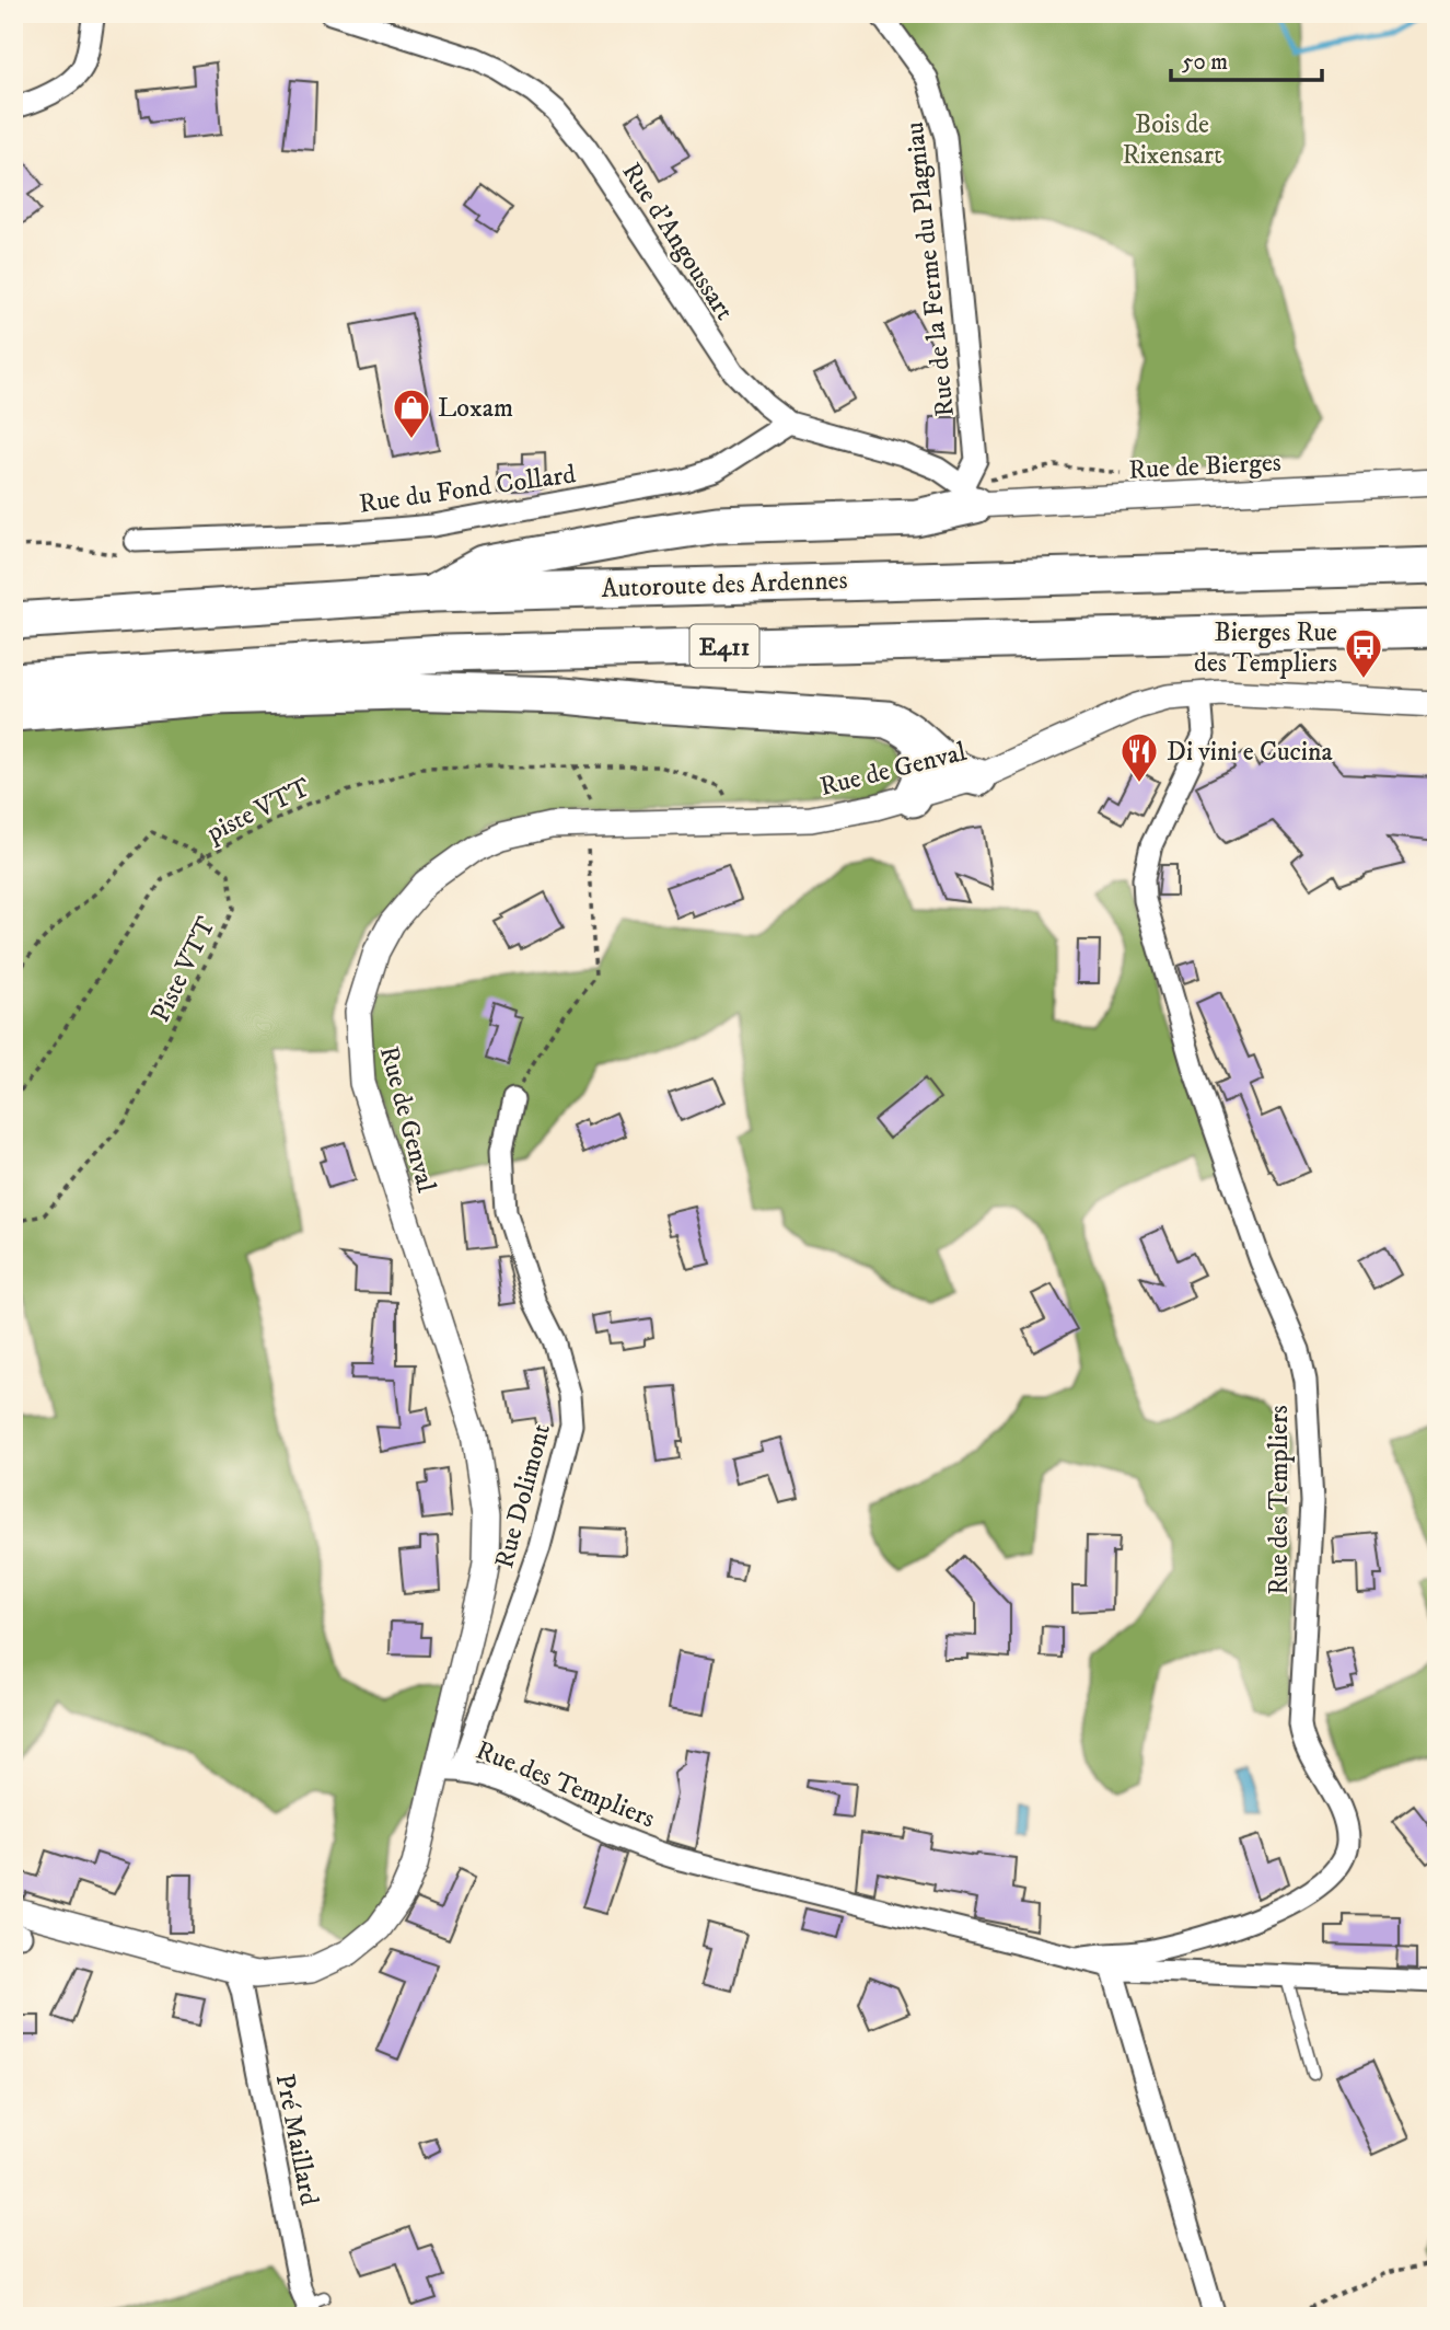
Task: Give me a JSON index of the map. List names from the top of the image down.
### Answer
{
  "streets": {
    "highway": ["Autoroute des Ardennes", "E411"],
    "street": [
      "Rue d'Angoussart",
      "Rue de la Ferme du Plagniau",
      "Rue de Bierges",
      "Rue du Fond Collard",
      "Rue de Genval",
      "Rue Dolimont",
      "Rue des Templiers",
      "Pré Maillard"
    ],
    "path": ["piste VTT", "Piste VTT"]
  },
  "crossings": [
    ["Rue d'Angoussart", "Rue de la Ferme du Plagniau"],
    ["Rue d'Angoussart", "Rue de Bierges"],
    ["Rue d'Angoussart", "Rue du Fond Collard"],
    ["Rue de la Ferme du Plagniau", "Rue de Bierges"],
    ["Rue de Genval", "piste VTT"],
    ["Rue de Genval", "Rue Dolimont"],
    ["Rue de Genval", "Rue des Templiers"],
    ["piste VTT", "Piste VTT"],
    ["Rue Dolimont", "Rue des Templiers"],
    ["Rue des Templiers", "Pré Maillard"]
  ],
  "parks": ["Bois de Rixensart"],
  "places": {
    "shop": ["Loxam"],
    "bus stop": ["Bierges Rue des Templiers"],
    "restaurant": ["Di vini e Cucina"]
  },
  "scale_bar": "50 m"
}
